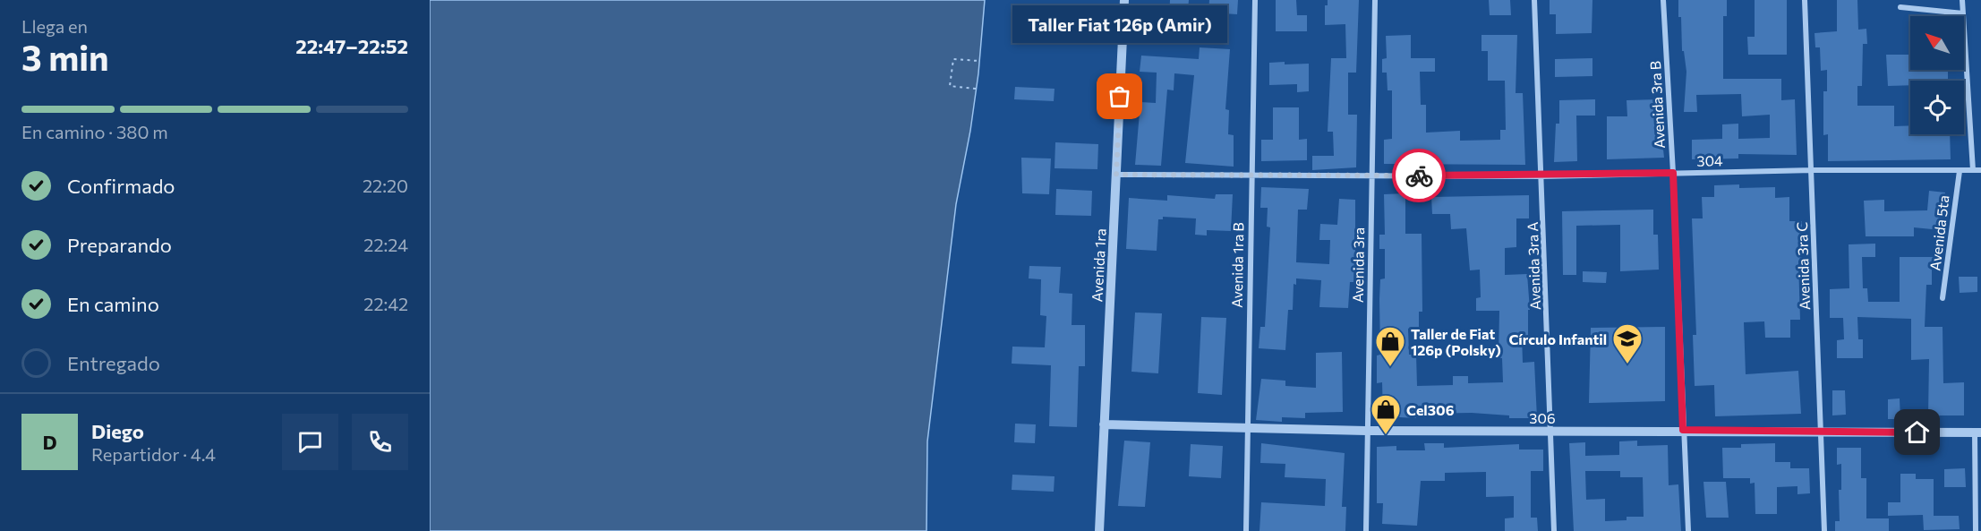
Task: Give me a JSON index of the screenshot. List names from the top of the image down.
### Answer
{
  "streets": {
    "street": [
      "Avenida 3ra B",
      "304",
      "Avenida 5ta",
      "Avenida 1ra",
      "Avenida 1ra B",
      "Avenida 3ra",
      "Avenida 3ra A",
      "Avenida 3ra C",
      "306"
    ]
  },
  "crossings": [
    ["Avenida 3ra B", "304"],
    ["Avenida 3ra B", "306"],
    ["304", "Avenida 5ta"],
    ["304", "Avenida 1ra"],
    ["304", "Avenida 1ra B"],
    ["304", "Avenida 3ra"],
    ["304", "Avenida 3ra A"],
    ["304", "Avenida 3ra C"],
    ["Avenida 1ra", "306"],
    ["Avenida 1ra B", "306"],
    ["Avenida 3ra", "306"],
    ["Avenida 3ra A", "306"],
    ["Avenida 3ra C", "306"]
  ],
  "places": {
    "other": ["Taller Fiat 126p (Amir)"],
    "school or university": ["Círculo Infantil"],
    "shop": ["Taller de Fiat 126p (Polsky)", "Cel306"]
  },
  "north": "top left",
  "page": {
    "heading": ["3 min", "Llega en", "22:47–22:52"],
    "panel": ["Diego", "Repartidor · 4.4"],
    "bubble": "Taller Fiat 126p (Amir)",
    "bar": "En camino · 380 m",
    "list": [
      ["Confirmado", "22:20"],
      ["Preparando", "22:24"],
      ["En camino", "22:42"],
      "Entregado"
    ],
    "round": "D"
  }
}
